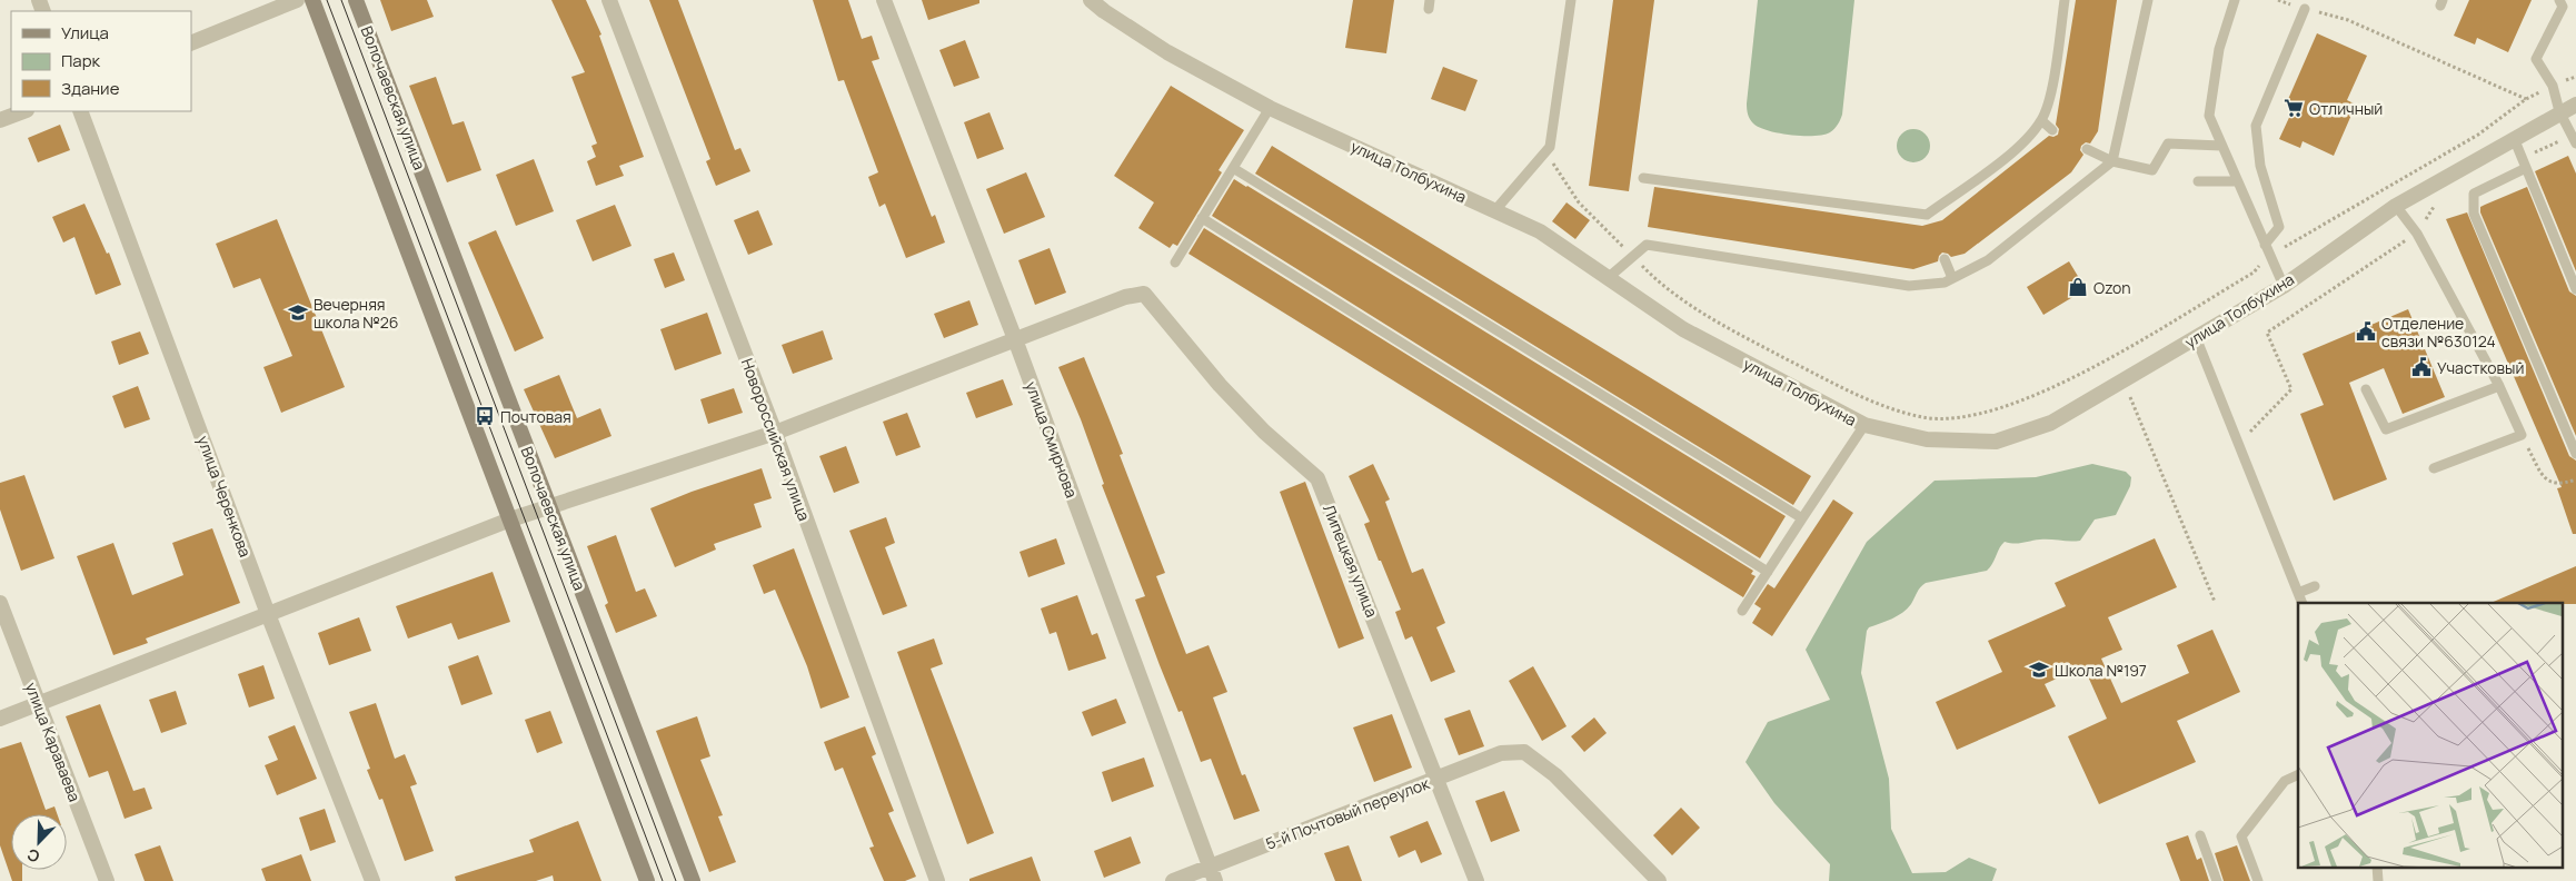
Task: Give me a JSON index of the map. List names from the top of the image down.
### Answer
{
  "streets": {
    "main road": ["Волочаевская улица"],
    "street": [
      "улица Толбухина",
      "Новороссийская улица",
      "улица Смирнова",
      "улица Черенкова",
      "Липецкая улица",
      "улица Караваева",
      "5-й Почтовый переулок"
    ]
  },
  "crossings": [
    ["улица Смирнова", "Липецкая улица"],
    ["улица Смирнова", "5-й Почтовый переулок"],
    ["Липецкая улица", "5-й Почтовый переулок"]
  ],
  "places": {
    "supermarket": ["Отличный"],
    "shop": ["Ozon"],
    "school or university": ["Вечерняя школа №26", "Школа №197"],
    "public building": ["Отделение связи №630124", "Участковый"],
    "bus stop": ["Почтовая"]
  },
  "legend": ["Улица", "Парк", "Здание"],
  "north": "bottom left"
}
